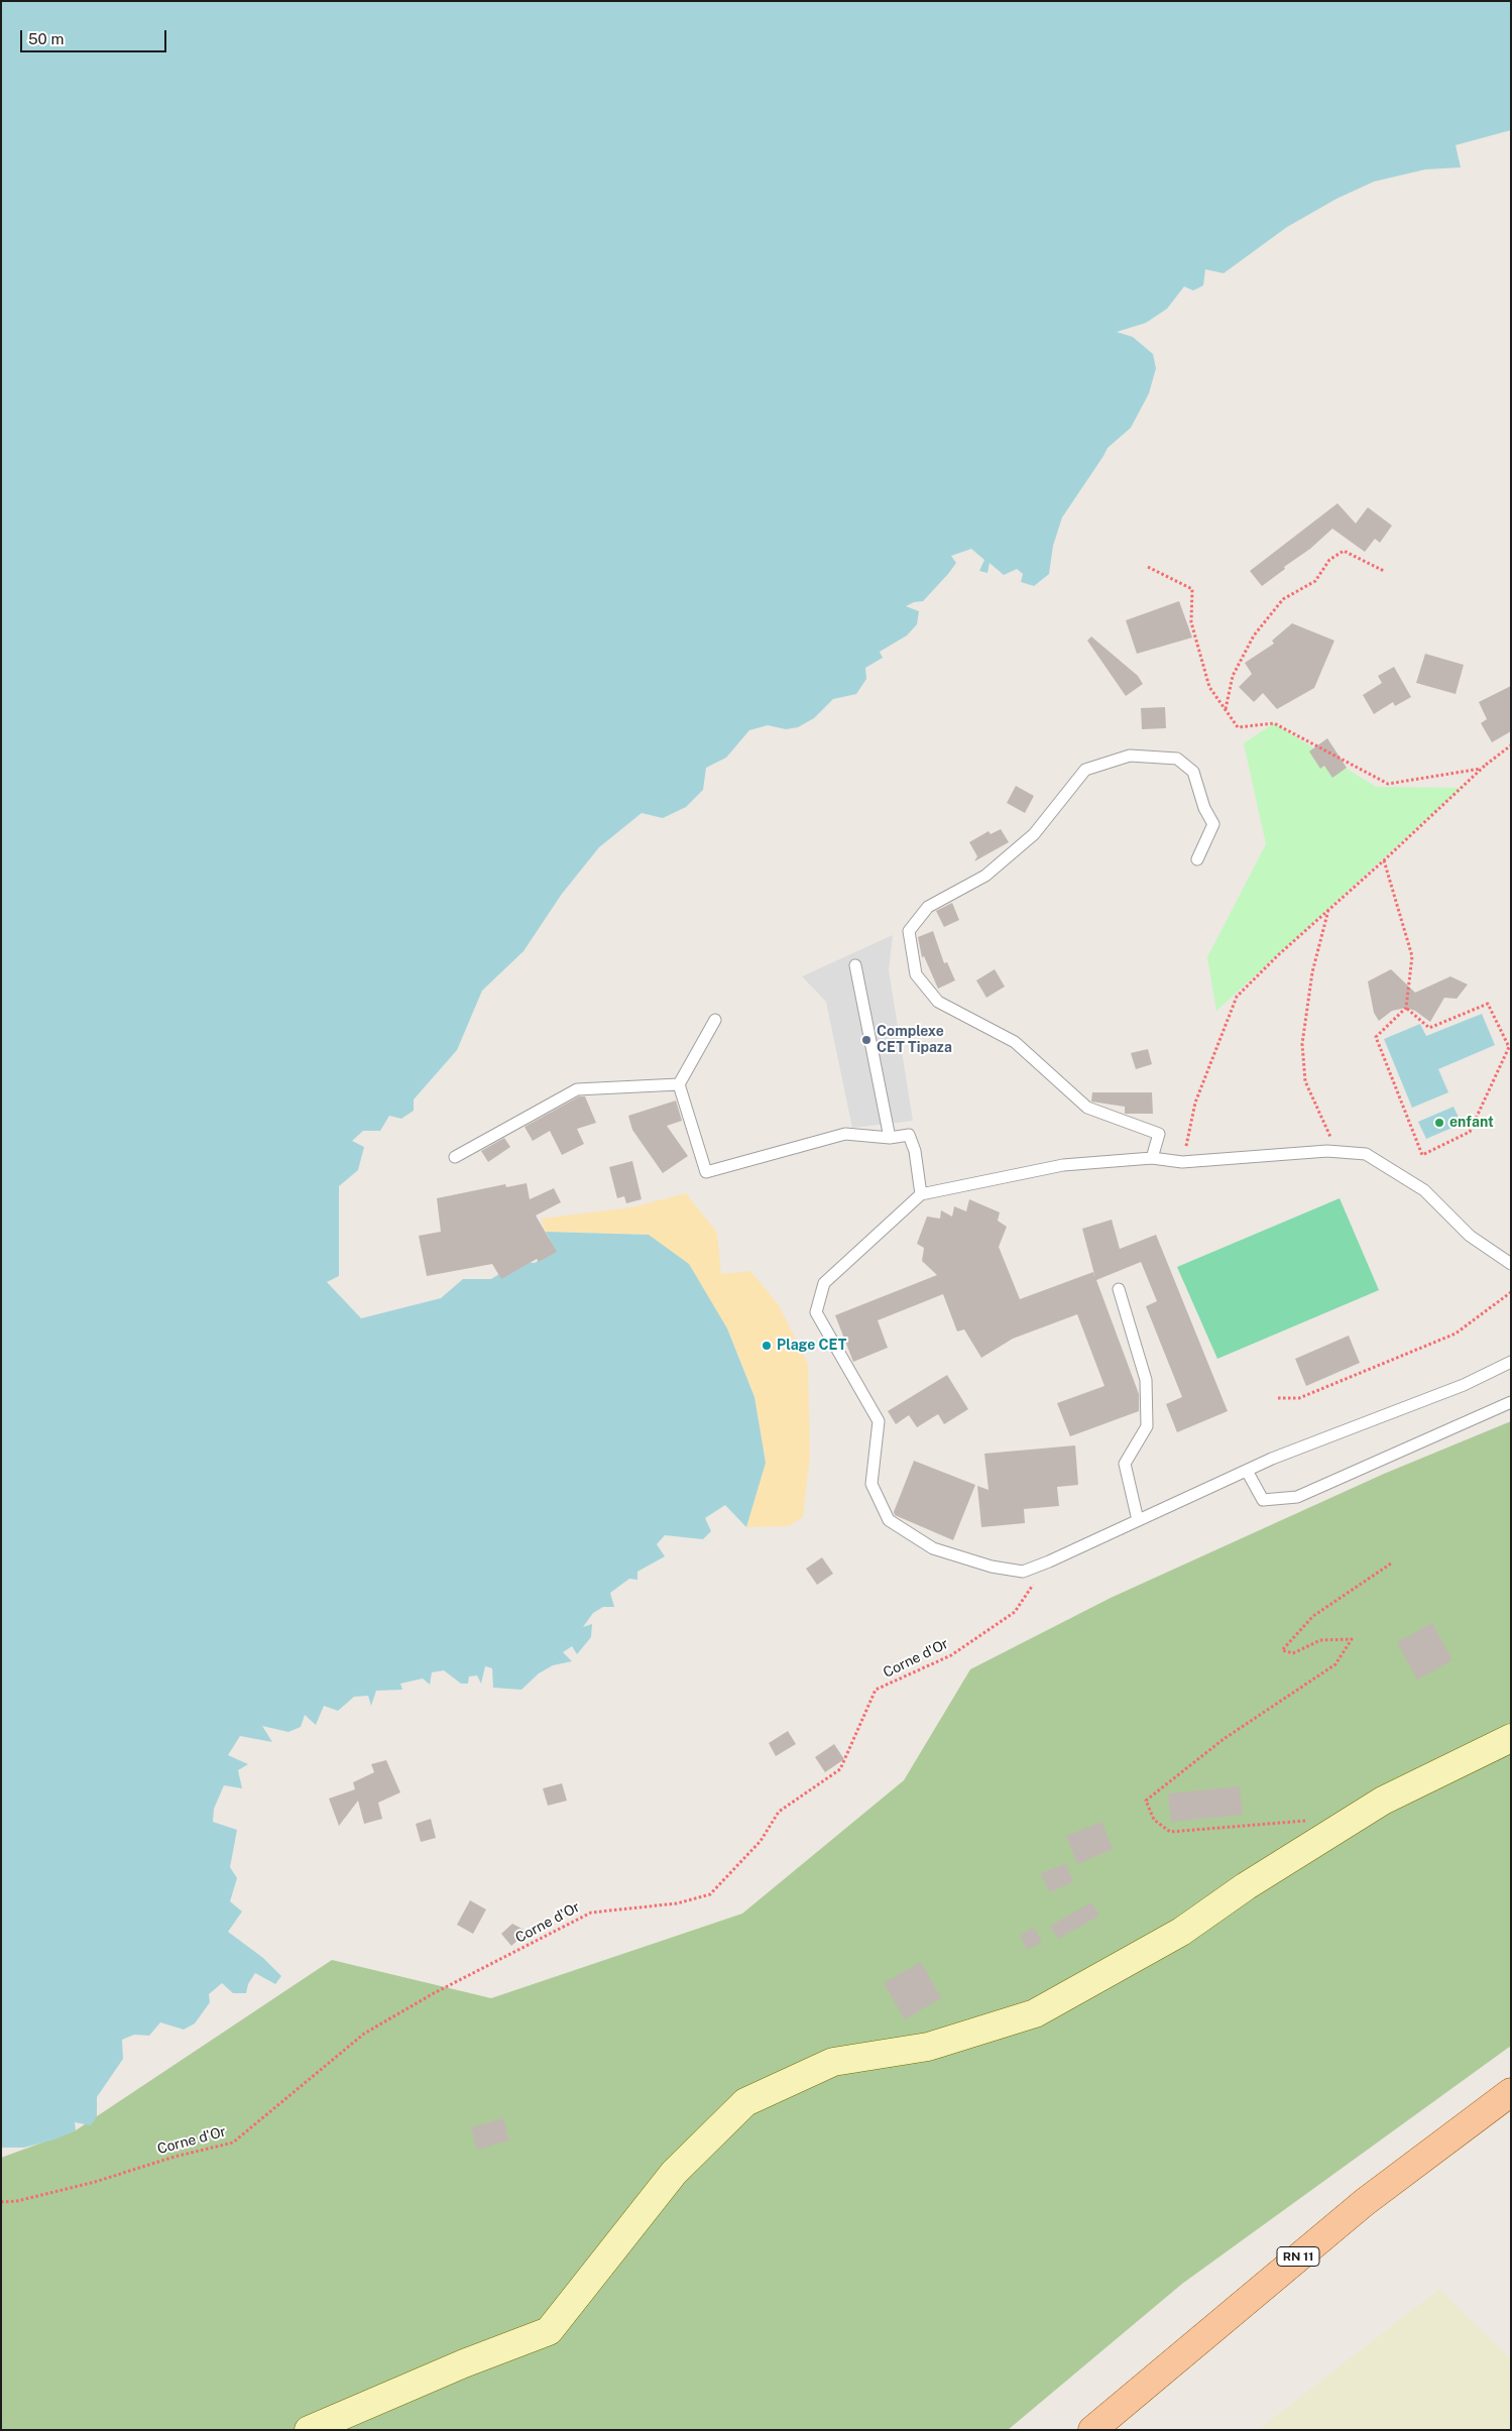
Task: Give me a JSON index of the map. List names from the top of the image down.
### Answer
{
  "streets": {
    "main road": ["RN 11"],
    "path": ["Corne d'Or"]
  },
  "places": ["Complexe CET Tipaza", "enfant", "Plage CET"],
  "scale_bar": "50 m"
}
